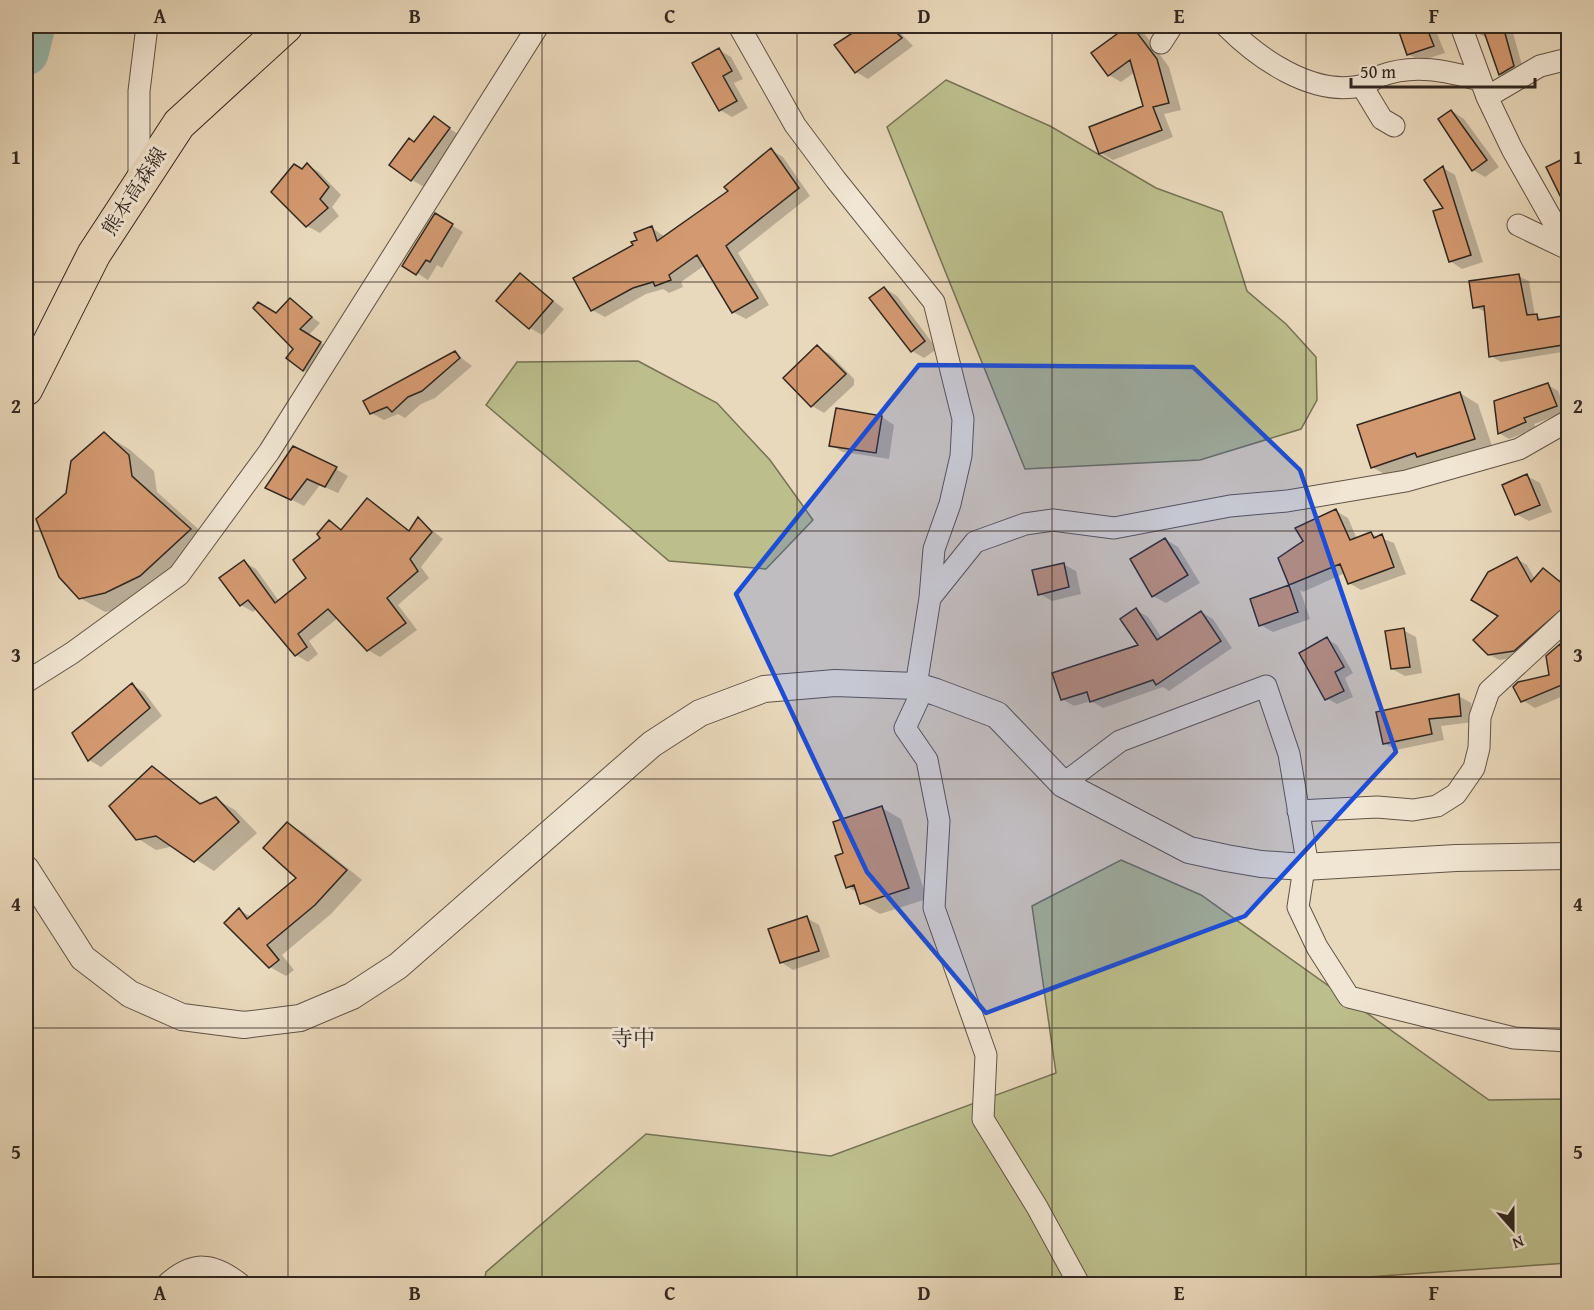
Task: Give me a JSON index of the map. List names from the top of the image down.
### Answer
{
  "streets": {
    "main road": ["熊本高森線"]
  },
  "districts": ["寺中"],
  "scale_bar": "50 m",
  "north": "bottom",
  "grid": {
    "columns": [
      "A",
      "B",
      "C",
      "D",
      "E",
      "F"
    ],
    "rows": [
      "1",
      "2",
      "3",
      "4",
      "5"
    ]
  }
}
